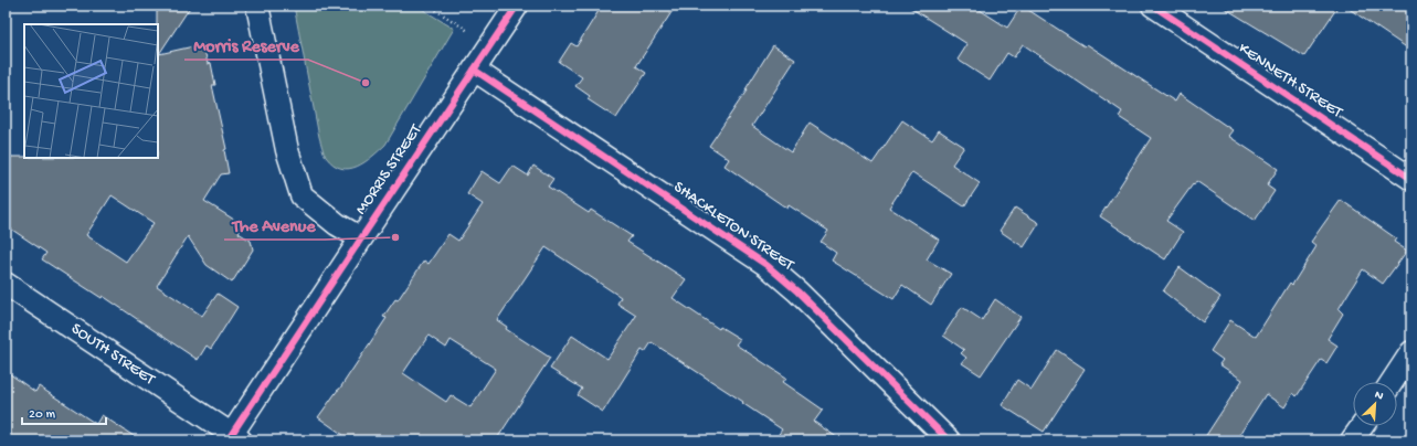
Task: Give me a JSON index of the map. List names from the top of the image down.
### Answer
{
  "streets": {
    "street": [
      "KENNETH STREET",
      "MORRIS STREET",
      "SHACKLETON STREET",
      "SOUTH STREET"
    ]
  },
  "crossings": [
    ["MORRIS STREET", "SHACKLETON STREET"],
    ["MORRIS STREET", "SOUTH STREET"]
  ],
  "places": ["Morris Reserve", "The Avenue"],
  "scale_bar": "20 m",
  "north": "top right"
}
